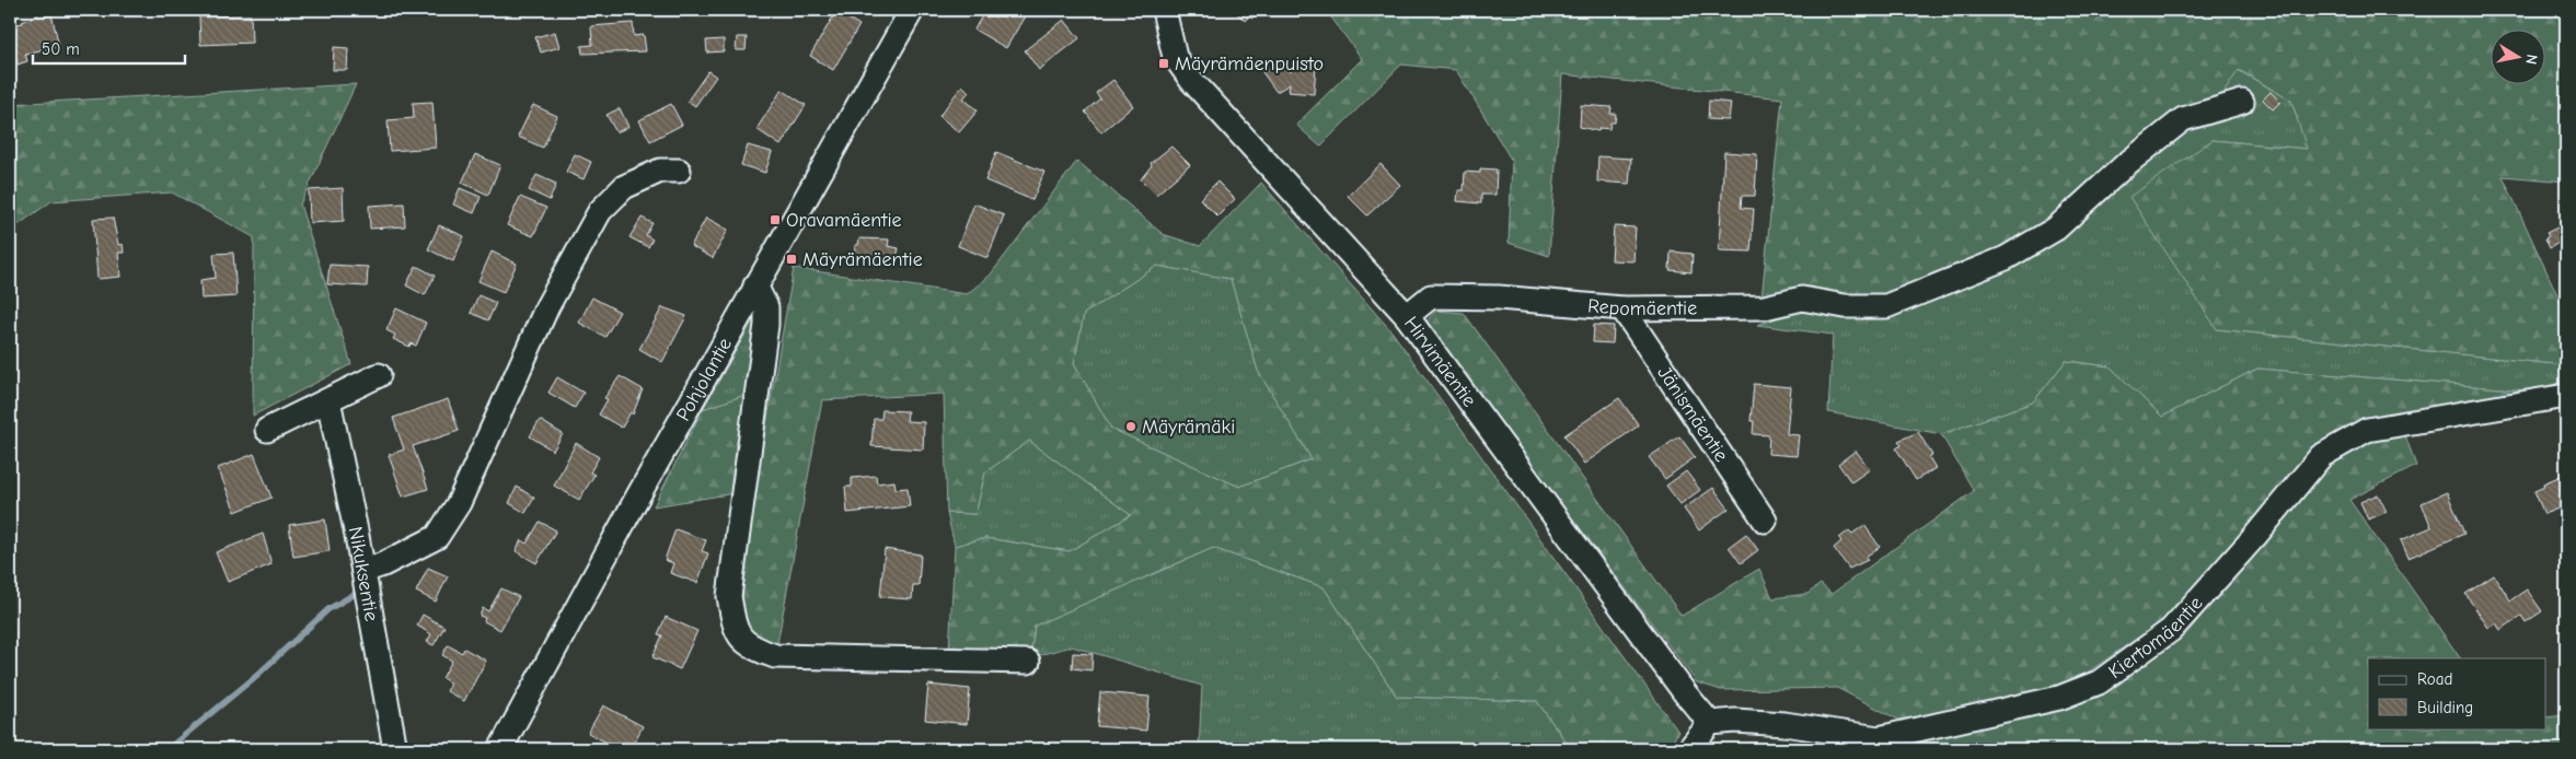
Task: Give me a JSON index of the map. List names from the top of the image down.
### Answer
{
  "streets": {
    "street": [
      "Repomäentie",
      "Hirvimäentie",
      "Pohjolantie",
      "Jänismäentie",
      "Nikuksentie",
      "Kiertomäentie"
    ]
  },
  "crossings": [
    ["Repomäentie", "Hirvimäentie"],
    ["Repomäentie", "Jänismäentie"],
    ["Hirvimäentie", "Kiertomäentie"]
  ],
  "places": {
    "transit": ["Mäyrämäenpuisto", "Oravamäentie", "Mäyrämäentie"],
    "other": ["Mäyrämäki"]
  },
  "legend": ["Road", "Building"],
  "scale_bar": "50 m",
  "north": "right"
}
